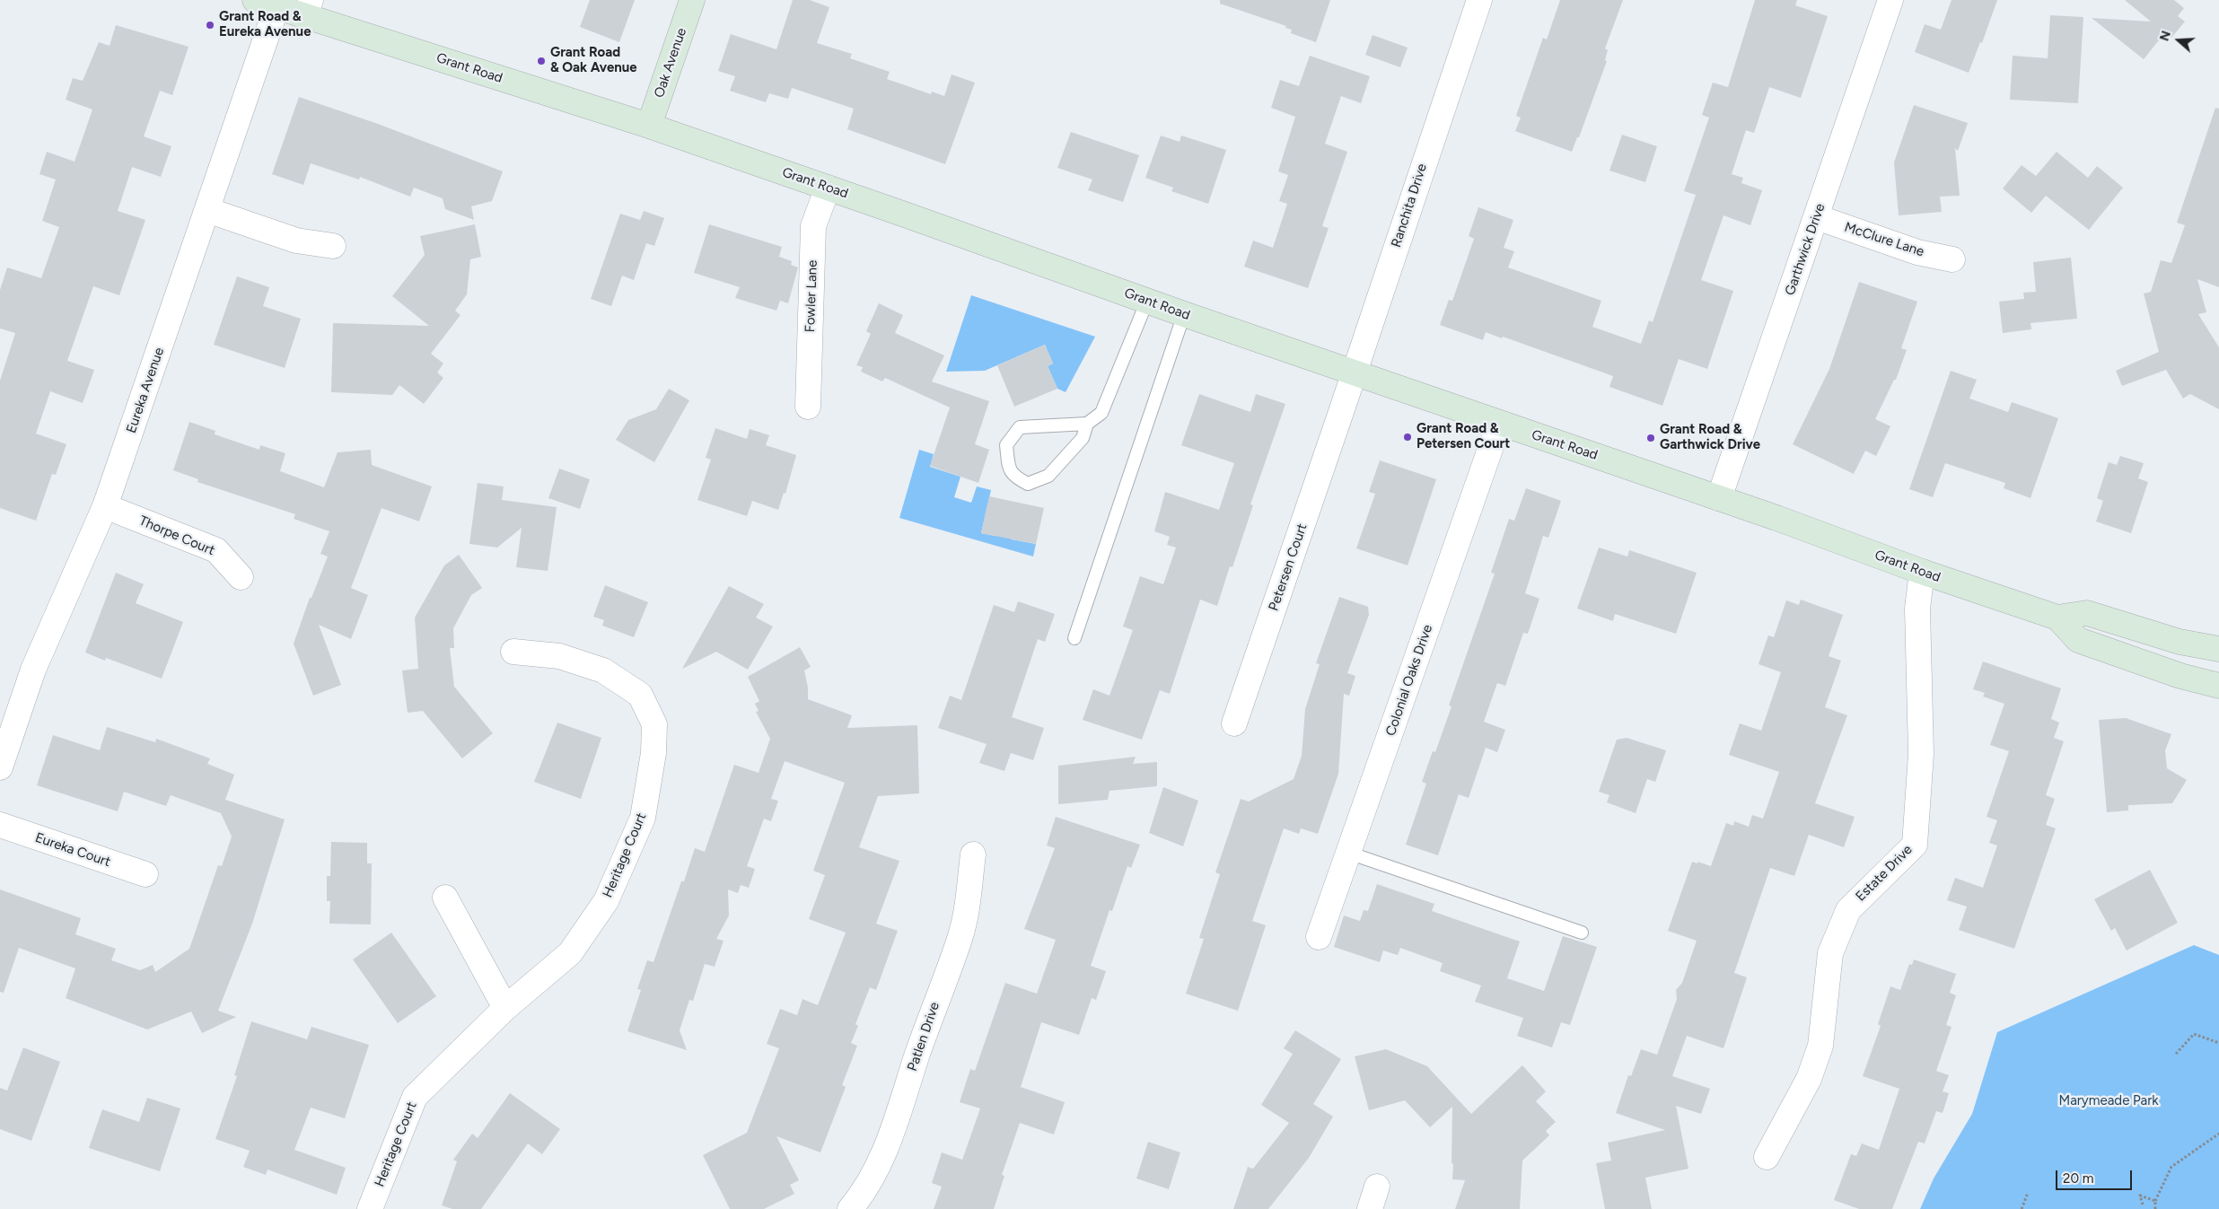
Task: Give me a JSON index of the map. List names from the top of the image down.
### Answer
{
  "streets": {
    "main road": ["Oak Avenue", "Grant Road"],
    "street": [
      "Ranchita Drive",
      "McClure Lane",
      "Garthwick Drive",
      "Fowler Lane",
      "Eureka Avenue",
      "Thorpe Court",
      "Petersen Court",
      "Colonial Oaks Drive",
      "Eureka Court",
      "Heritage Court",
      "Estate Drive",
      "Patlen Drive"
    ]
  },
  "crossings": [
    ["Oak Avenue", "Grant Road"],
    ["Grant Road", "Ranchita Drive"],
    ["Grant Road", "Garthwick Drive"],
    ["Grant Road", "Fowler Lane"],
    ["Grant Road", "Eureka Avenue"],
    ["Grant Road", "Colonial Oaks Drive"],
    ["Grant Road", "Estate Drive"],
    ["Ranchita Drive", "Petersen Court"],
    ["McClure Lane", "Garthwick Drive"],
    ["Eureka Avenue", "Thorpe Court"]
  ],
  "parks": ["Marymeade Park"],
  "places": [
    "Grant Road & Eureka Avenue",
    "Grant Road & Oak Avenue",
    "Grant Road & Petersen Court",
    "Grant Road & Garthwick Drive"
  ],
  "scale_bar": "20 m",
  "north": "left"
}
